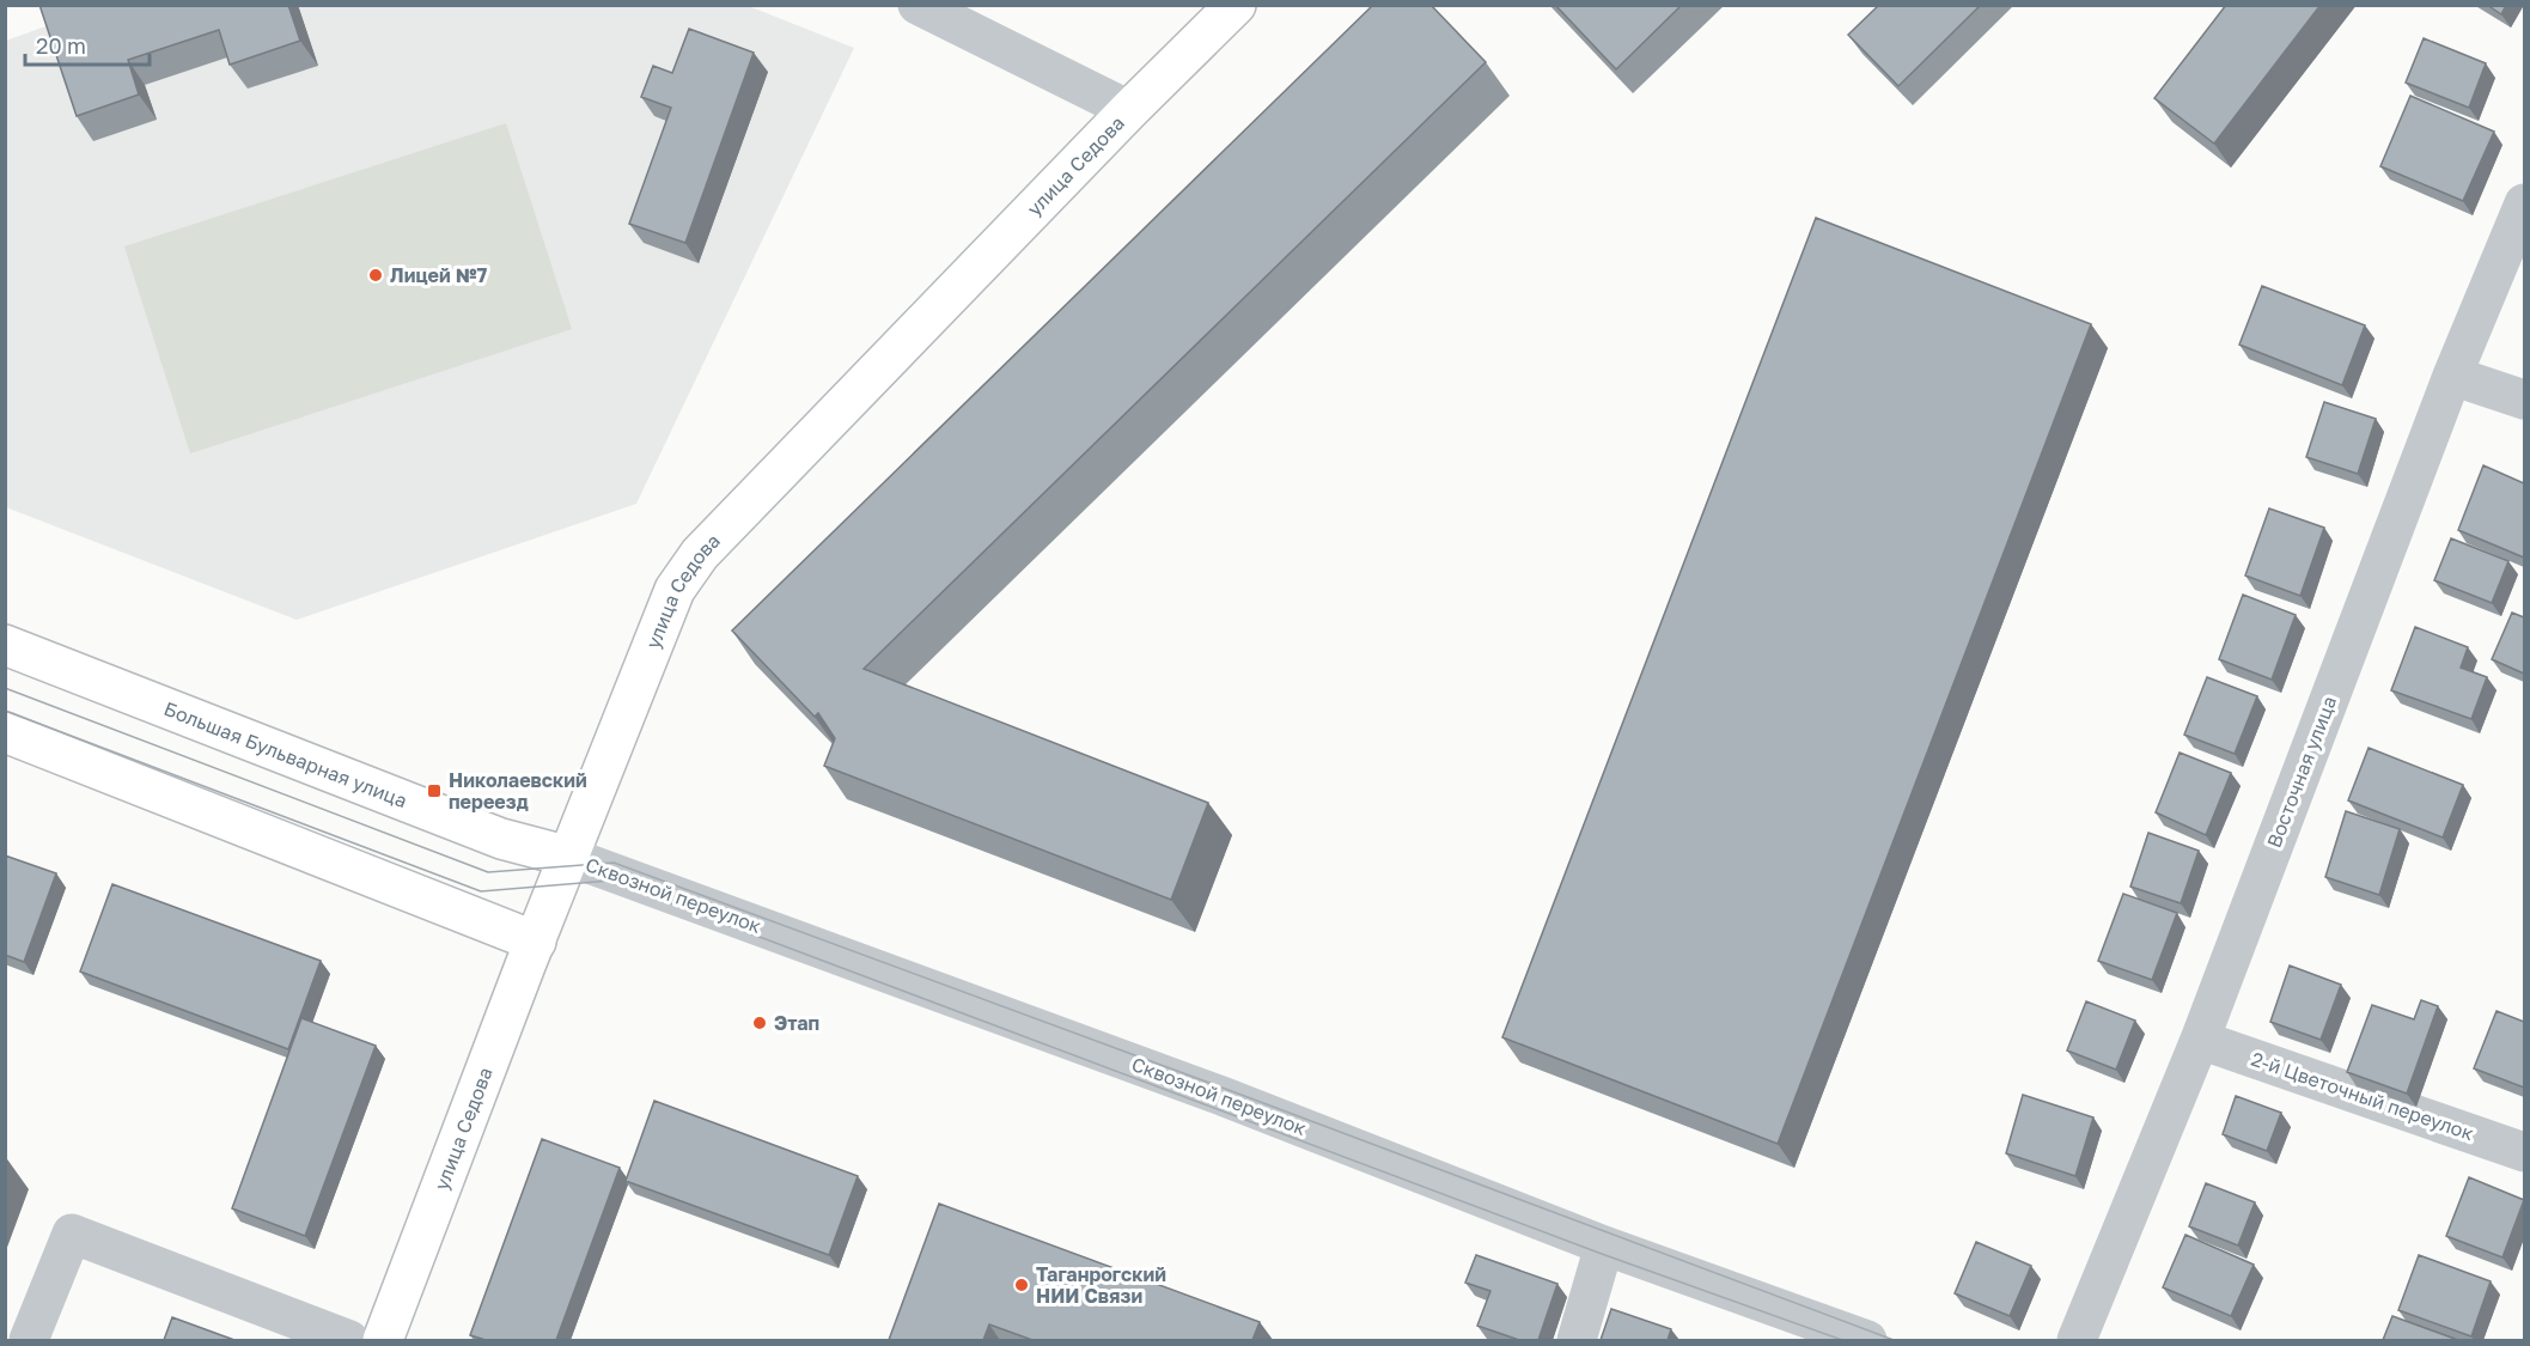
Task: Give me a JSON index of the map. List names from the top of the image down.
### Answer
{
  "streets": {
    "main road": ["улица Седова", "Большая Бульварная улица"],
    "street": ["Восточная улица", "Сквозной переулок", "2-й Цветочный переулок"]
  },
  "crossings": [
    ["улица Седова", "Большая Бульварная улица"],
    ["улица Седова", "Сквозной переулок"],
    ["Большая Бульварная улица", "Сквозной переулок"],
    ["Восточная улица", "2-й Цветочный переулок"]
  ],
  "places": {
    "other": ["Лицей №7", "Этап", "Таганрогский НИИ Связи"],
    "transit": ["Николаевский переезд"]
  },
  "scale_bar": "20 m"
}
